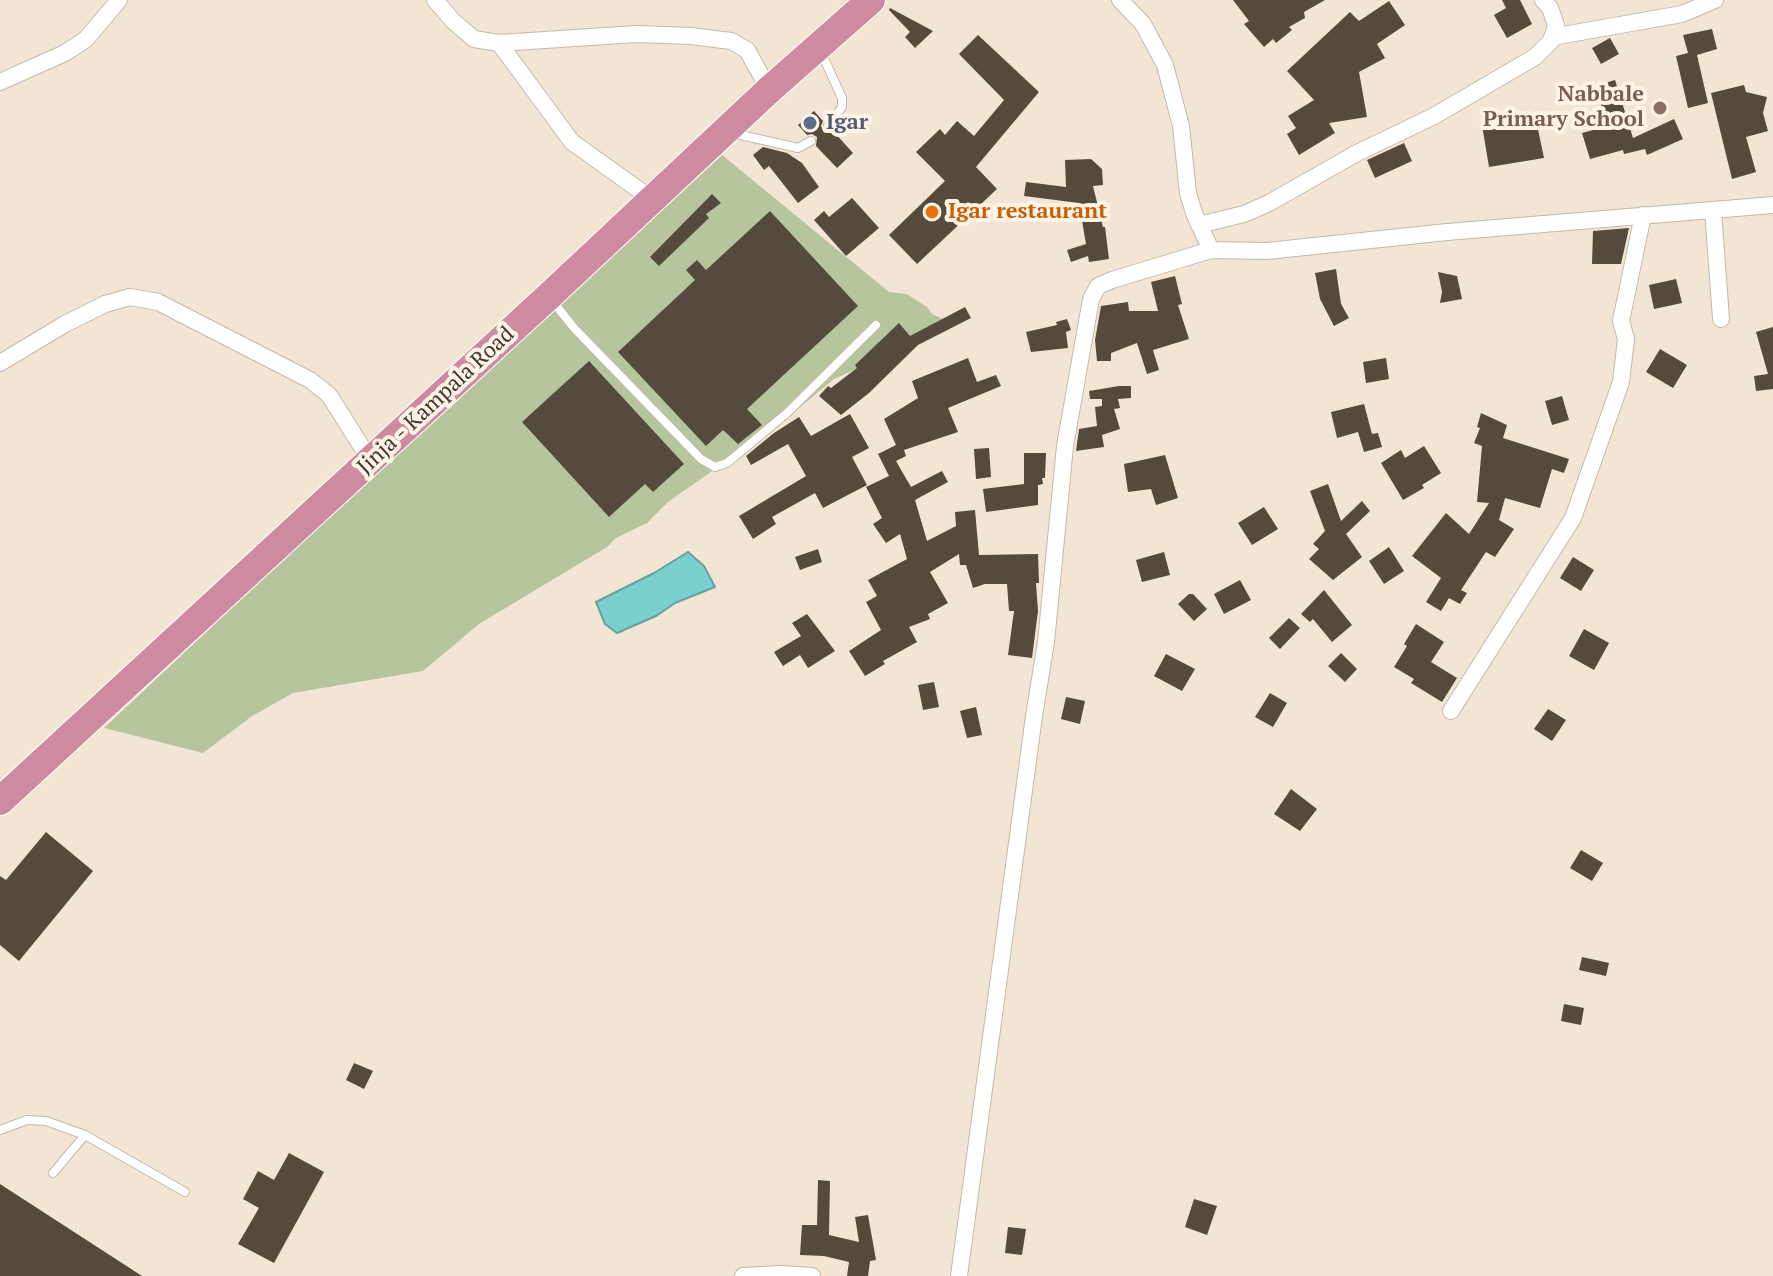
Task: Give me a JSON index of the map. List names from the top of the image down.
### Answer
{
  "streets": {
    "highway": ["Jinja - Kampala Road"]
  },
  "places": ["Nabbale Primary School", "Igar", "Igar restaurant"]
}
